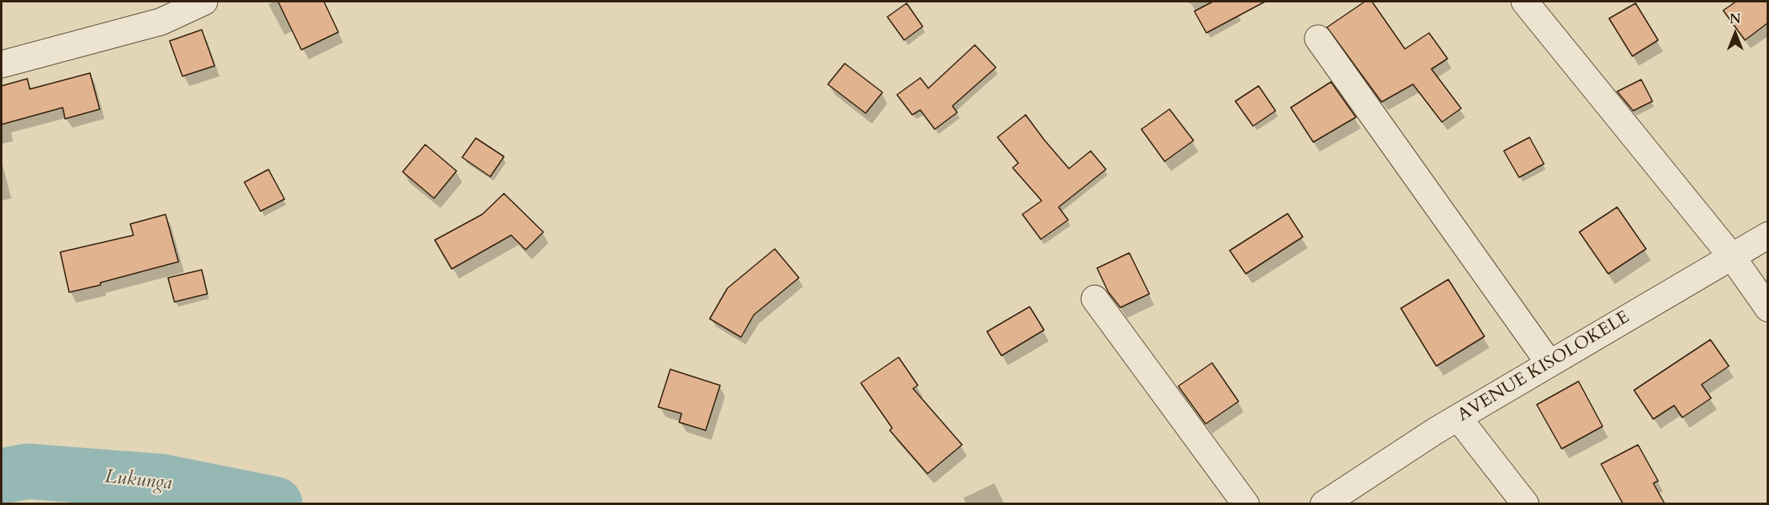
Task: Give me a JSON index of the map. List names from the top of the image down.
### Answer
{
  "streets": {
    "street": ["AVENUE KISOLOKELE"]
  },
  "water": ["Lukunga"],
  "north": "top"
}
